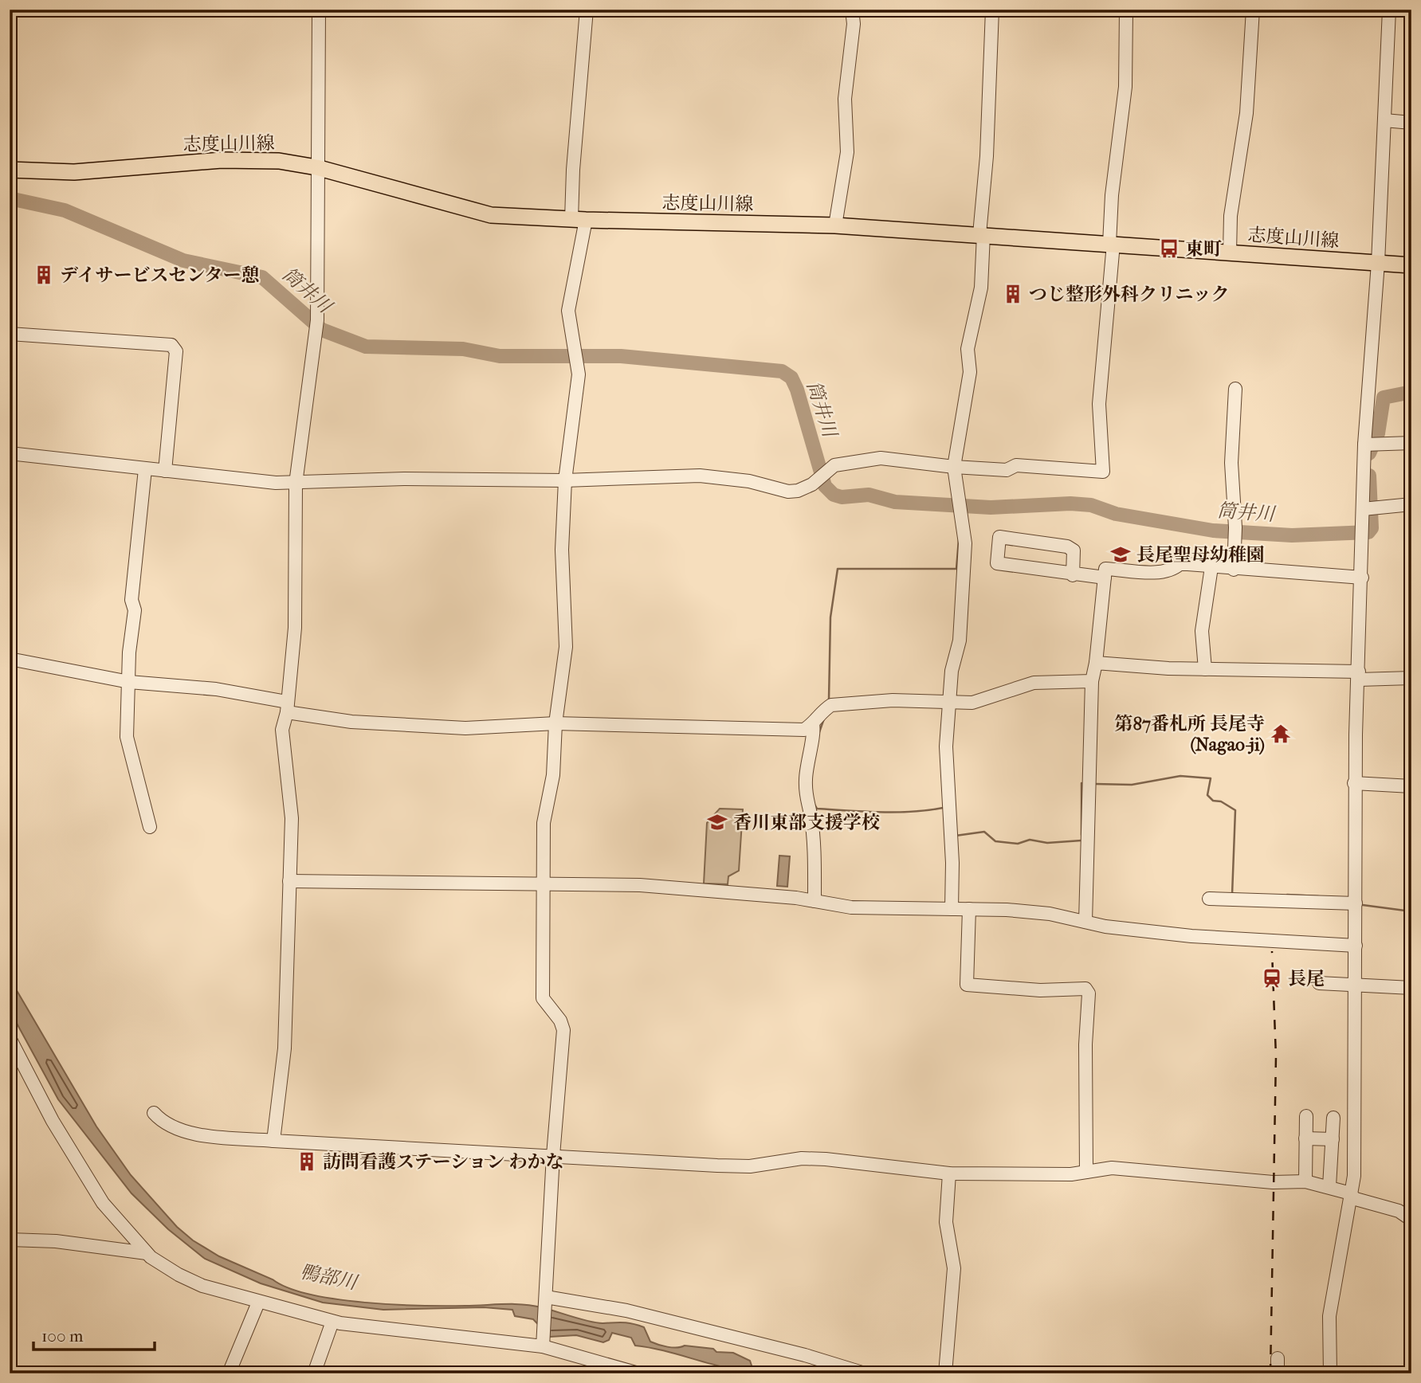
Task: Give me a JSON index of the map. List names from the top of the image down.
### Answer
{
  "streets": {
    "main road": ["志度山川線"]
  },
  "water": ["筒井川", "鴨部川"],
  "places": {
    "bus stop": ["東町"],
    "building": ["デイサービスセンター憩", "つじ整形外科クリニック", "訪問看護ステーション わかな"],
    "school or university": ["長尾聖母幼稚園", "香川東部支援学校"],
    "temple": ["第87番札所 長尾寺 (Nagao-ji)"],
    "station": ["長尾"]
  },
  "scale_bar": "100 m"
}
